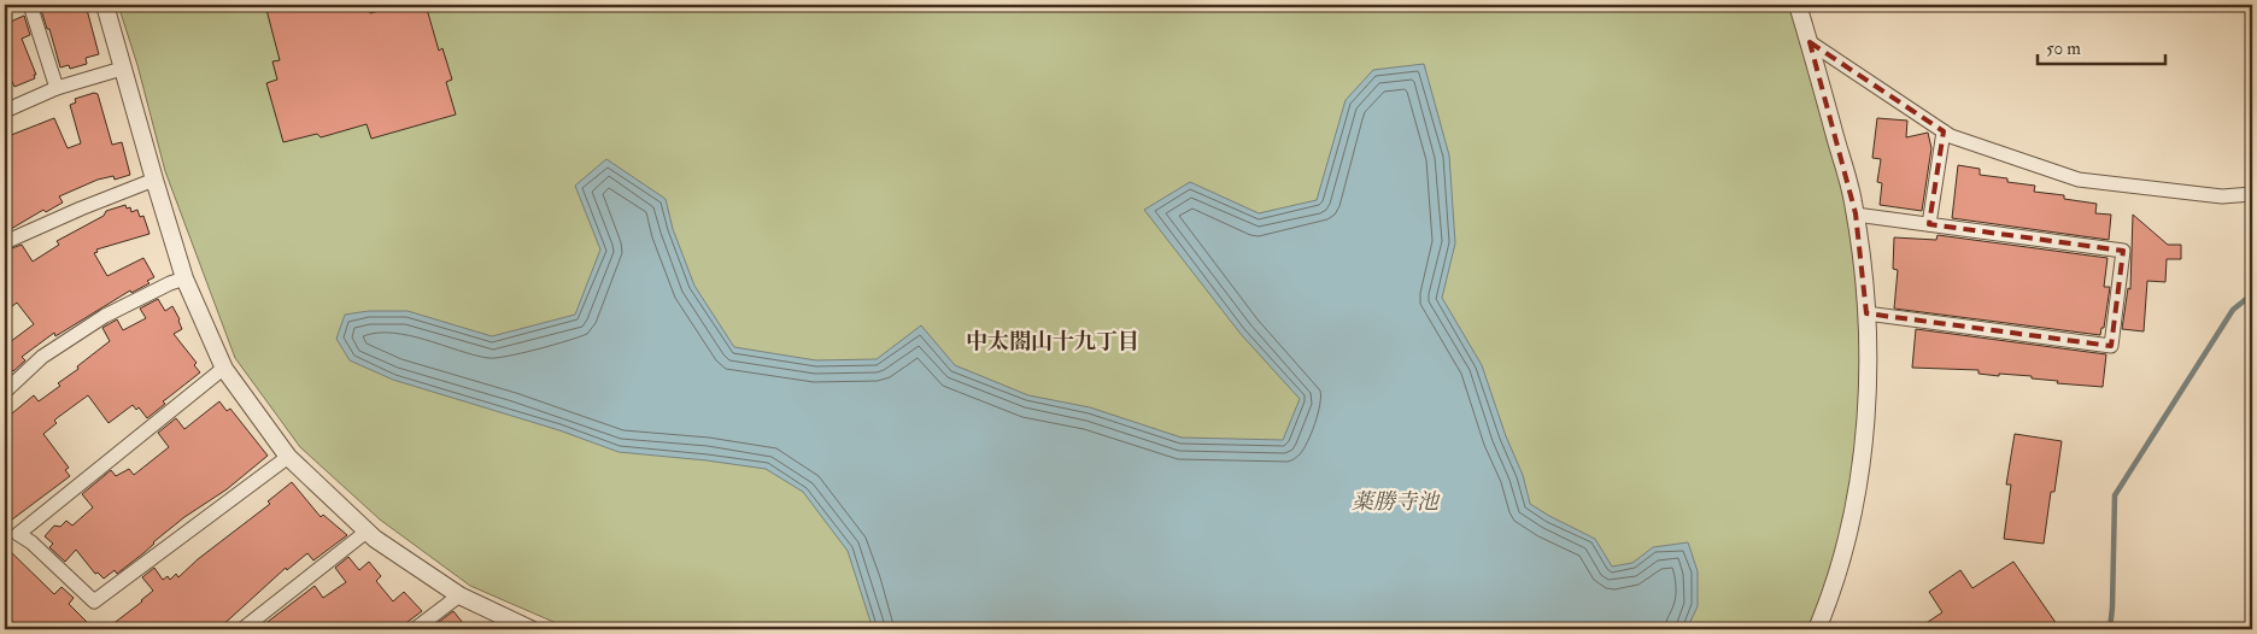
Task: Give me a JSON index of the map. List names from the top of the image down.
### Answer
{
  "districts": ["中太閤山十九丁目"],
  "water": ["薬勝寺池"],
  "scale_bar": "50 m"
}
